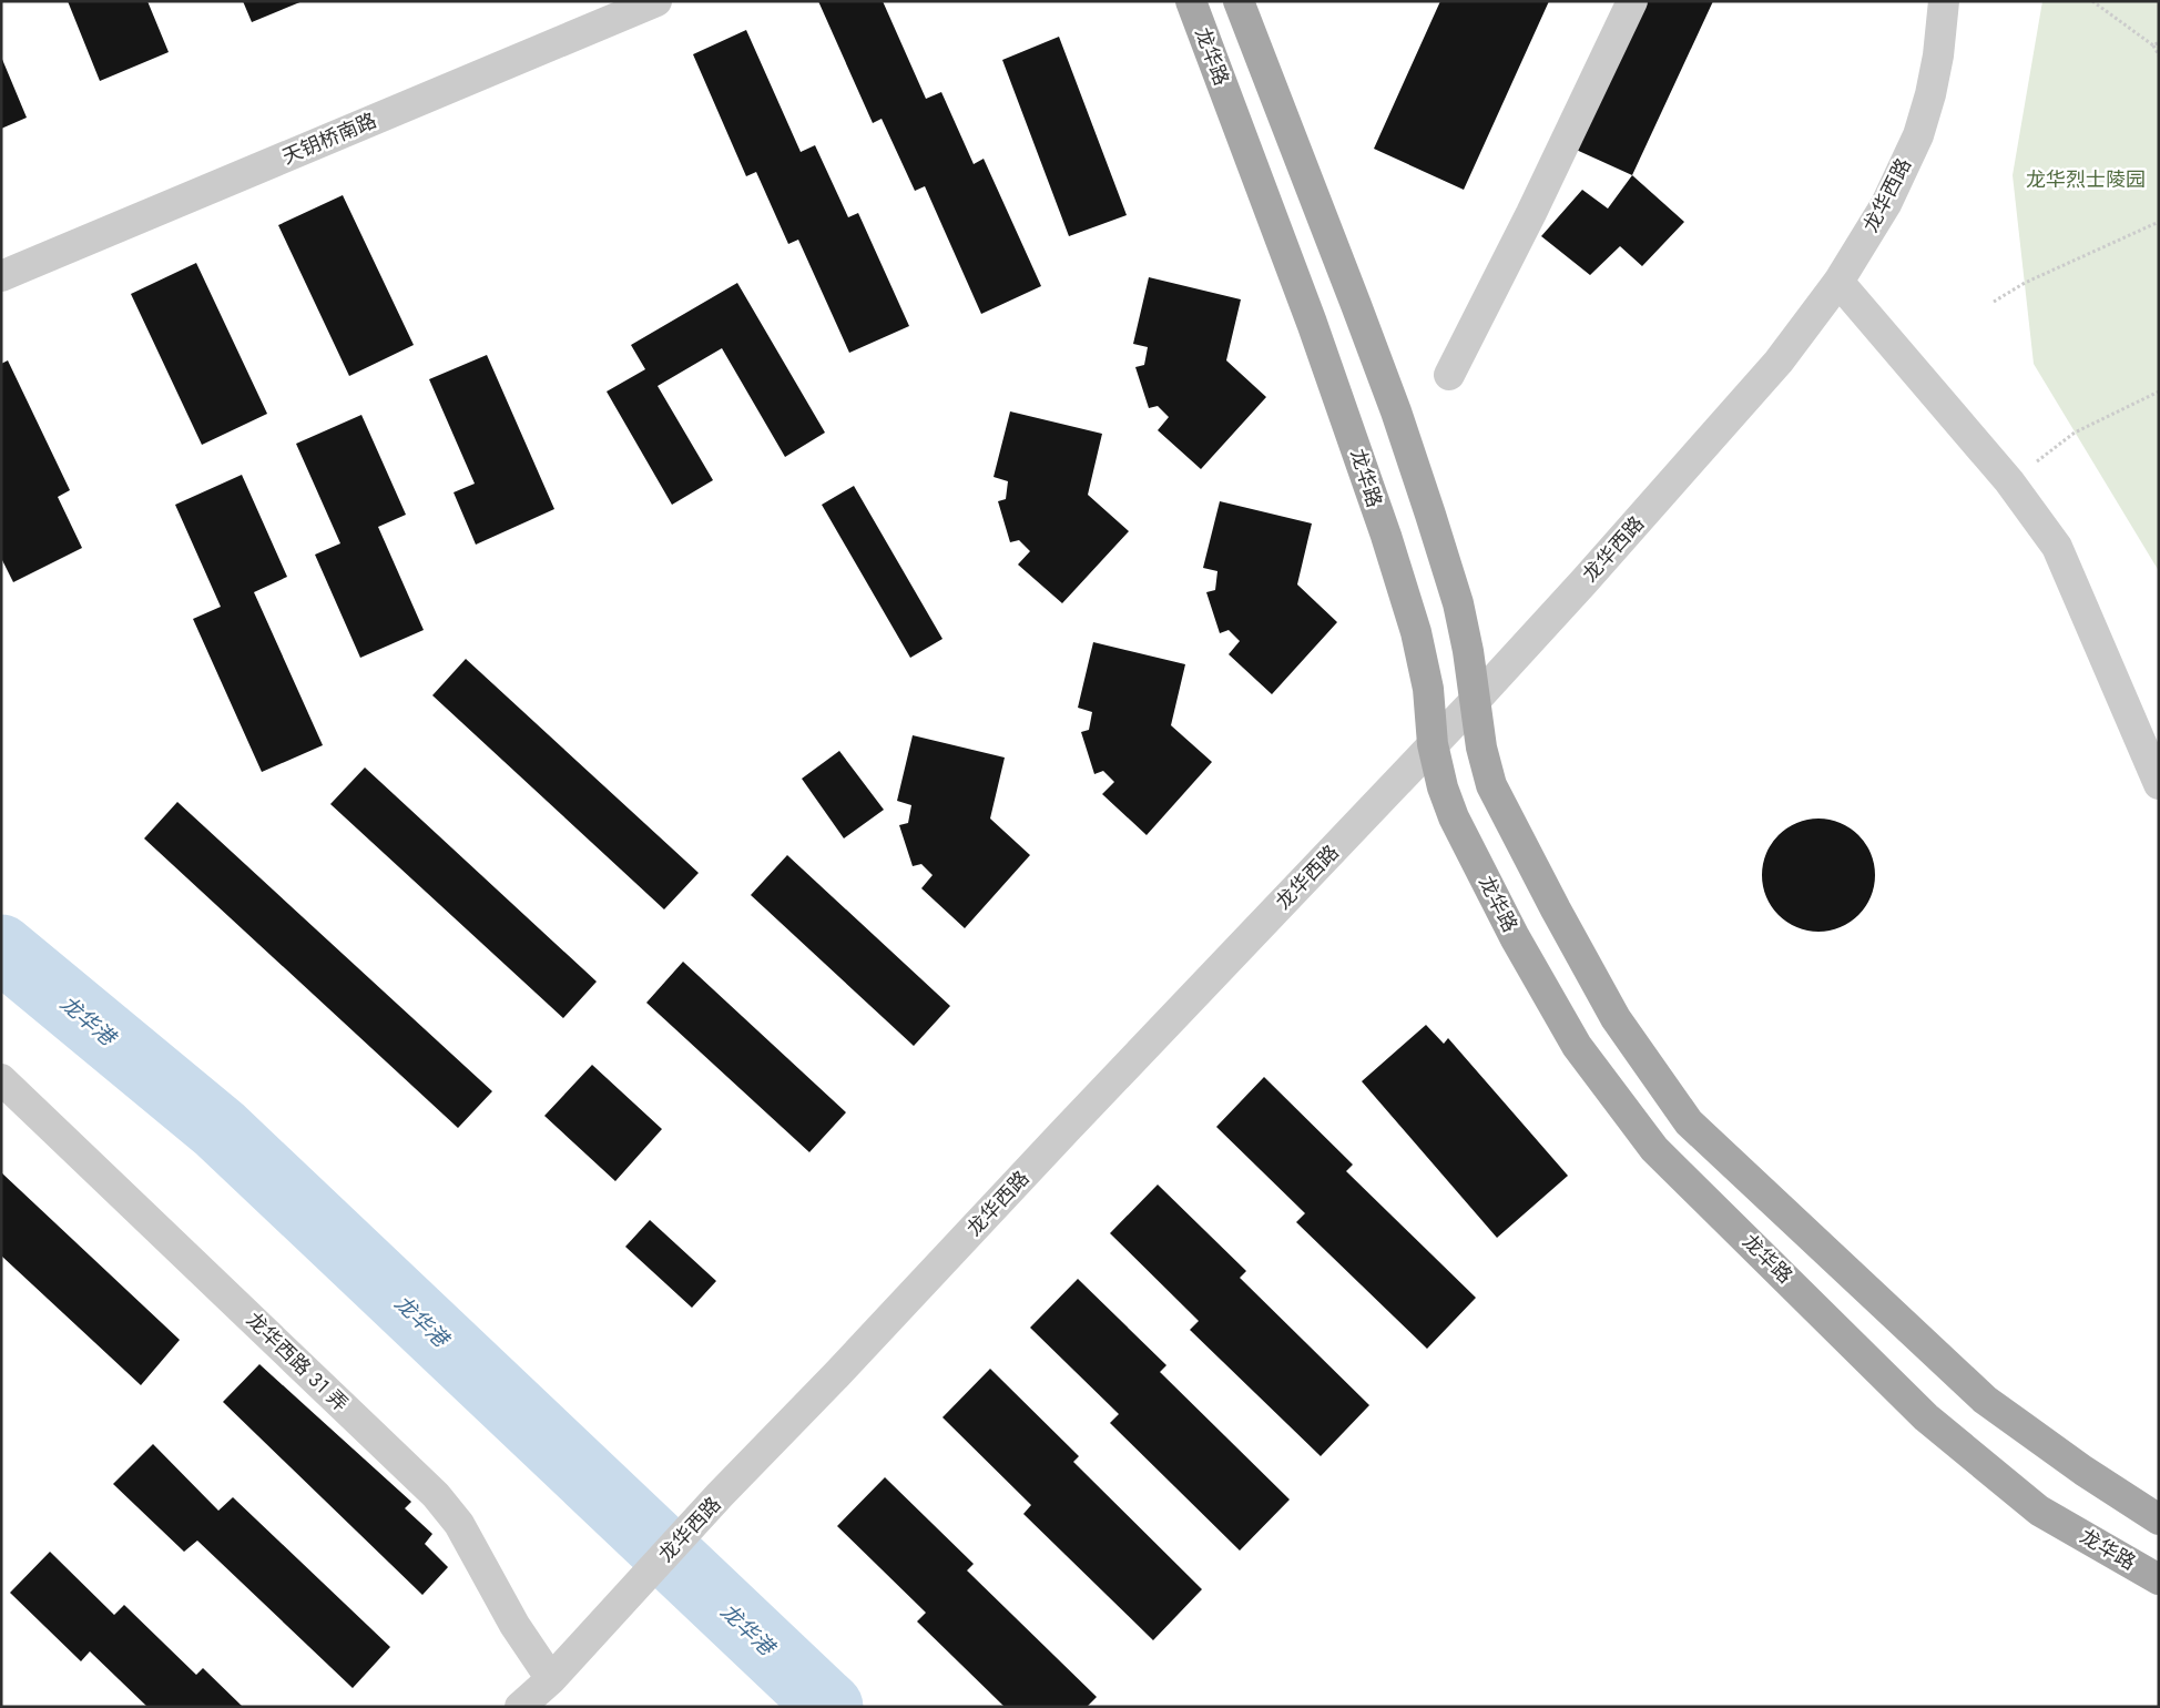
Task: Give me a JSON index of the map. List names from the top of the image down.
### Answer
{
  "streets": {
    "main road": ["龙华路"],
    "street": ["天钥桥南路", "龙华西路", "龙华西路 31 弄"]
  },
  "crossings": [
    ["龙华路", "龙华西路"],
    ["龙华西路", "龙华西路 31 弄"]
  ],
  "water": ["龙华港"],
  "parks": ["龙华烈士陵园"]
}
